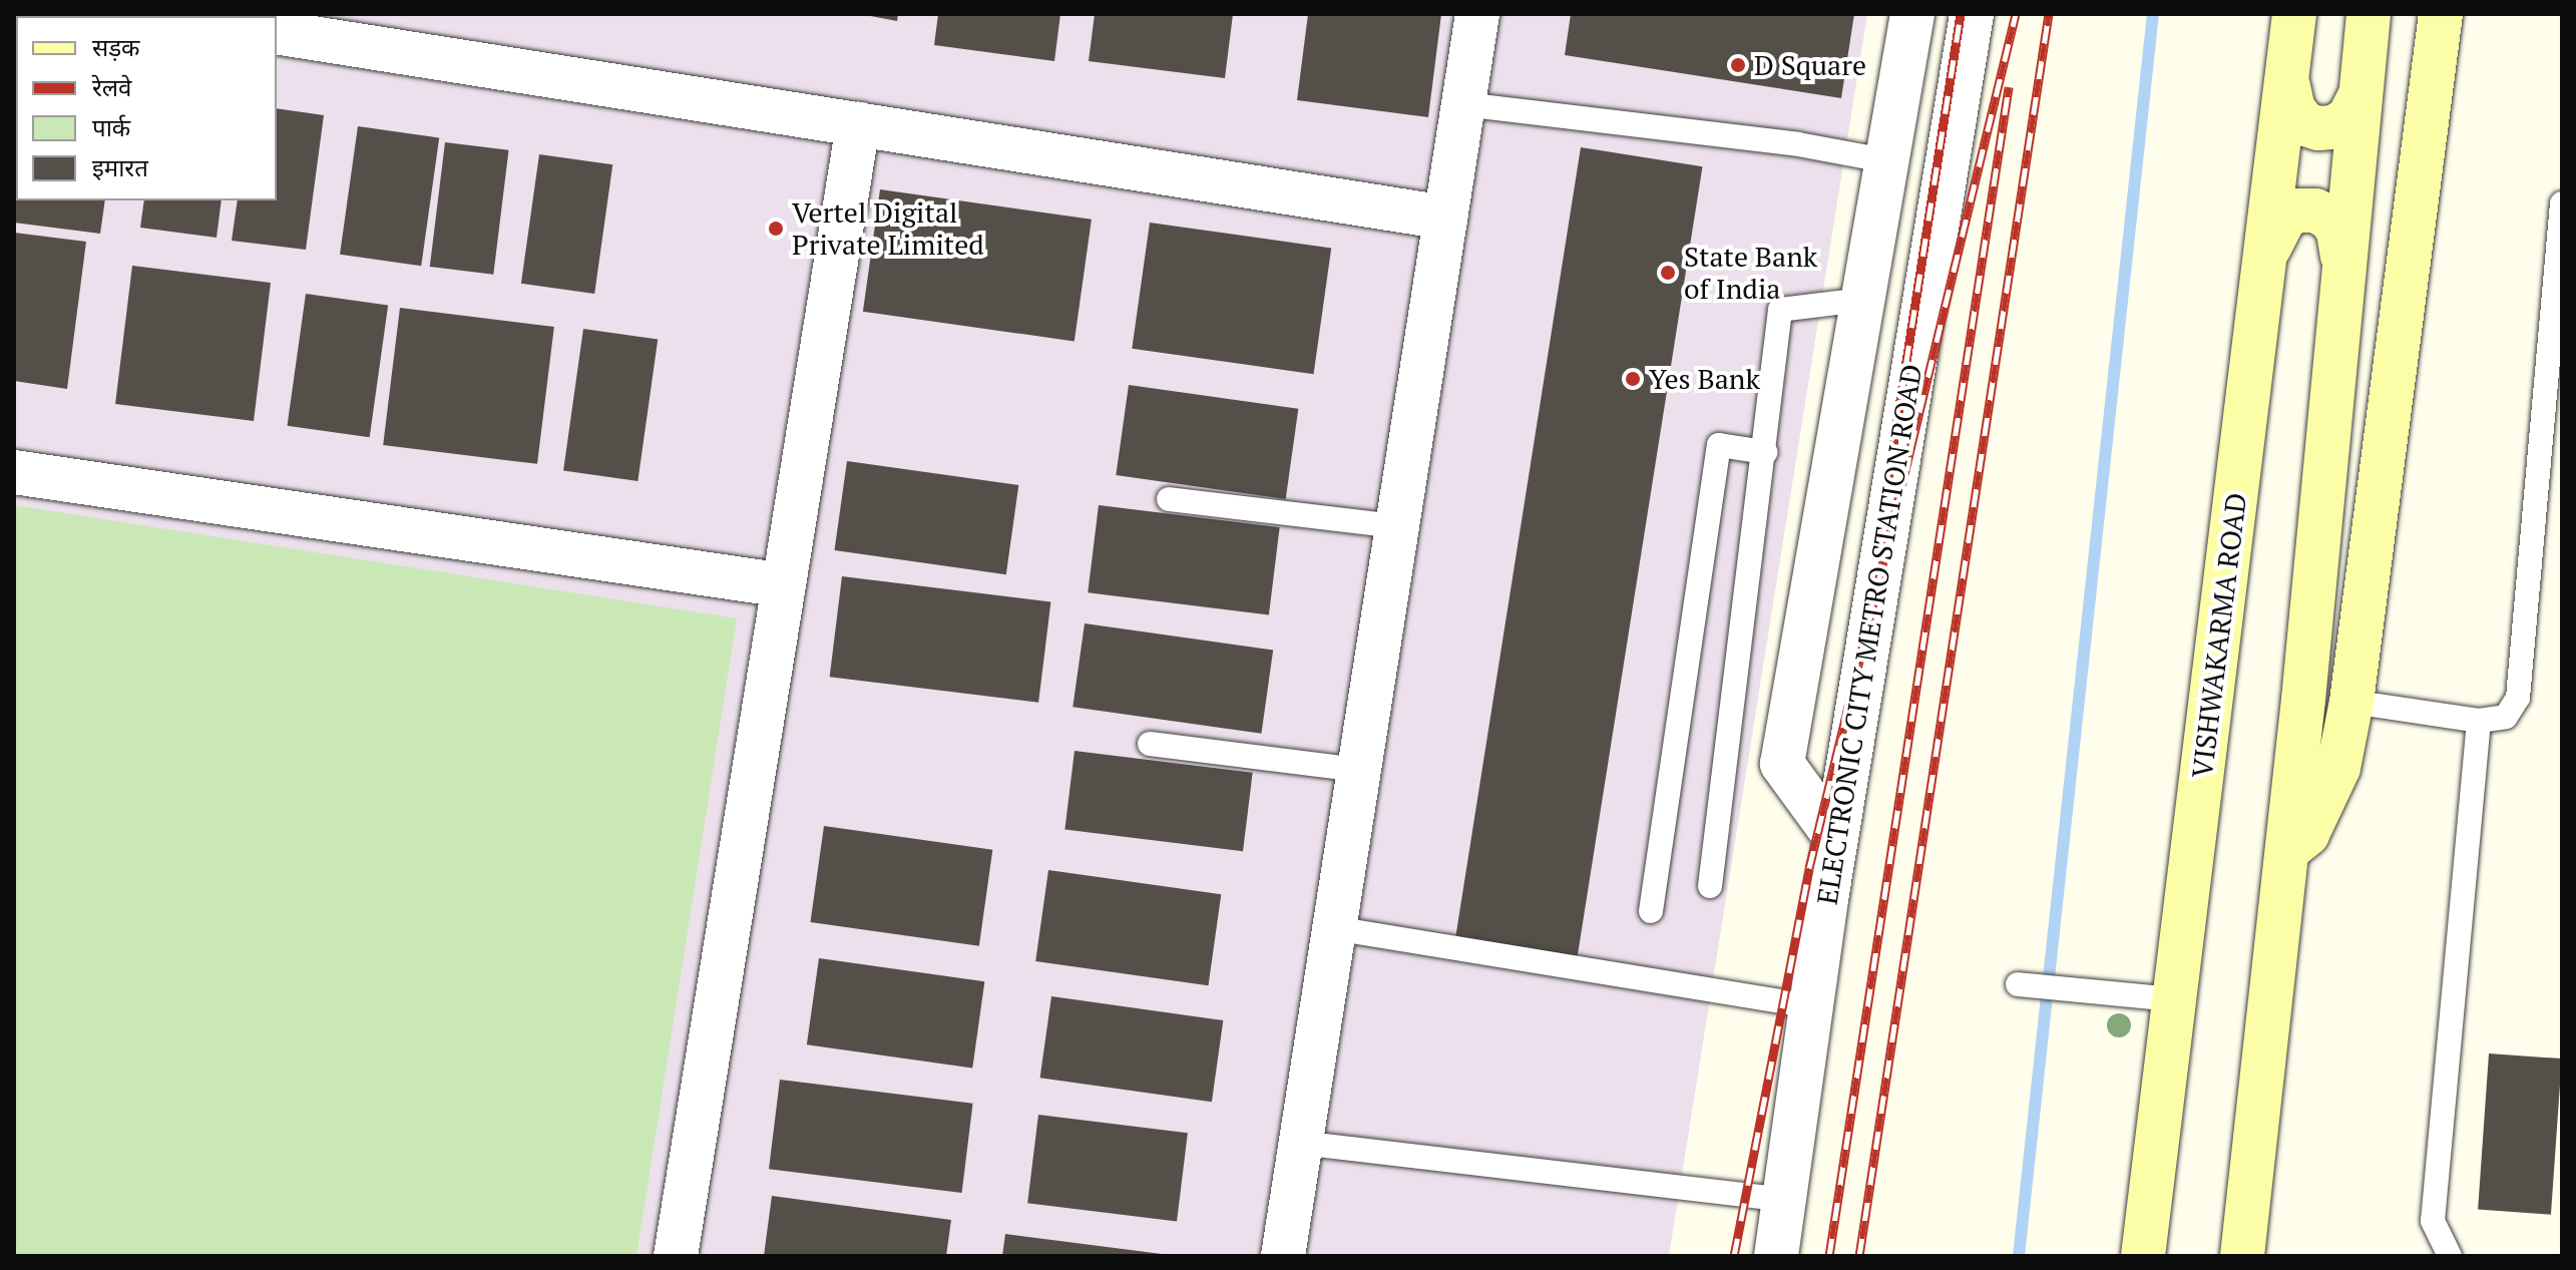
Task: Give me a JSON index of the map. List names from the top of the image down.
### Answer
{
  "streets": {
    "main road": ["VISHWAKARMA ROAD"],
    "street": ["ELECTRONIC CITY METRO STATION ROAD"]
  },
  "places": [
    "D Square",
    "Vertel Digital Private Limited",
    "State Bank of India",
    "Yes Bank"
  ],
  "legend": [
    "सड़क",
    "रेलवे",
    "पार्क",
    "इमारत"
  ]
}
